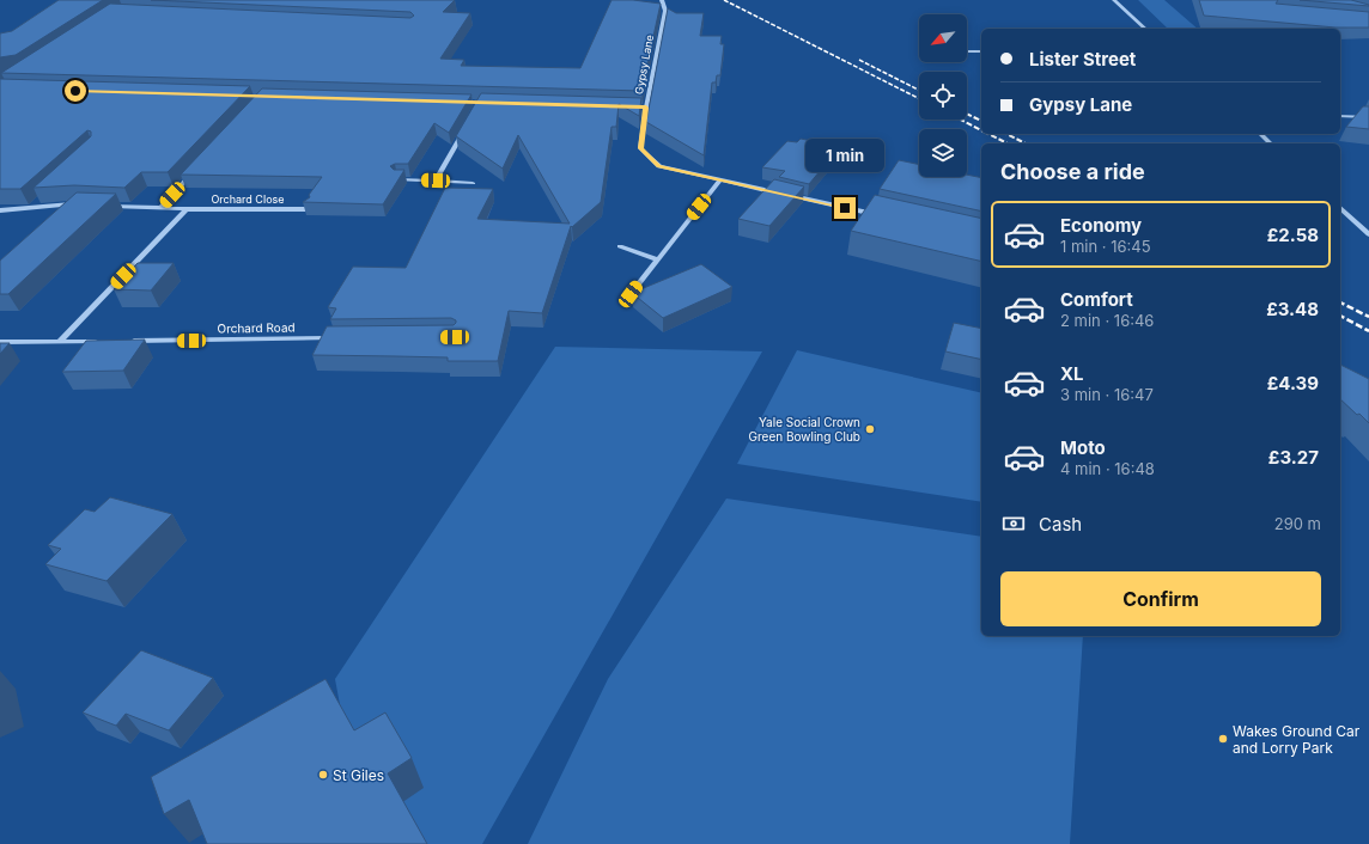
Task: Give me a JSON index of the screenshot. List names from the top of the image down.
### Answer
{
  "streets": {
    "street": ["Gypsy Lane", "Orchard Close", "Orchard Road"]
  },
  "places": ["Yale Social Crown Green Bowling Club", "Wakes Ground Car and Lorry Park", "St Giles"],
  "north": "bottom left",
  "page": {
    "banner": ["Lister Street", "Gypsy Lane"],
    "bubble": "1 min",
    "heading": "Choose a ride",
    "list": [
      {
        "name": "Economy",
        "note": "1 min · 16:45",
        "value": "£2.58"
      },
      {
        "name": "Comfort",
        "note": "2 min · 16:46",
        "value": "£3.48"
      },
      {
        "name": "XL",
        "note": "3 min · 16:47",
        "value": "£4.39"
      },
      {
        "name": "Moto",
        "note": "4 min · 16:48",
        "value": "£3.27"
      }
    ],
    "pay": ["Cash", "290 m"],
    "buttons": "Confirm"
  }
}
